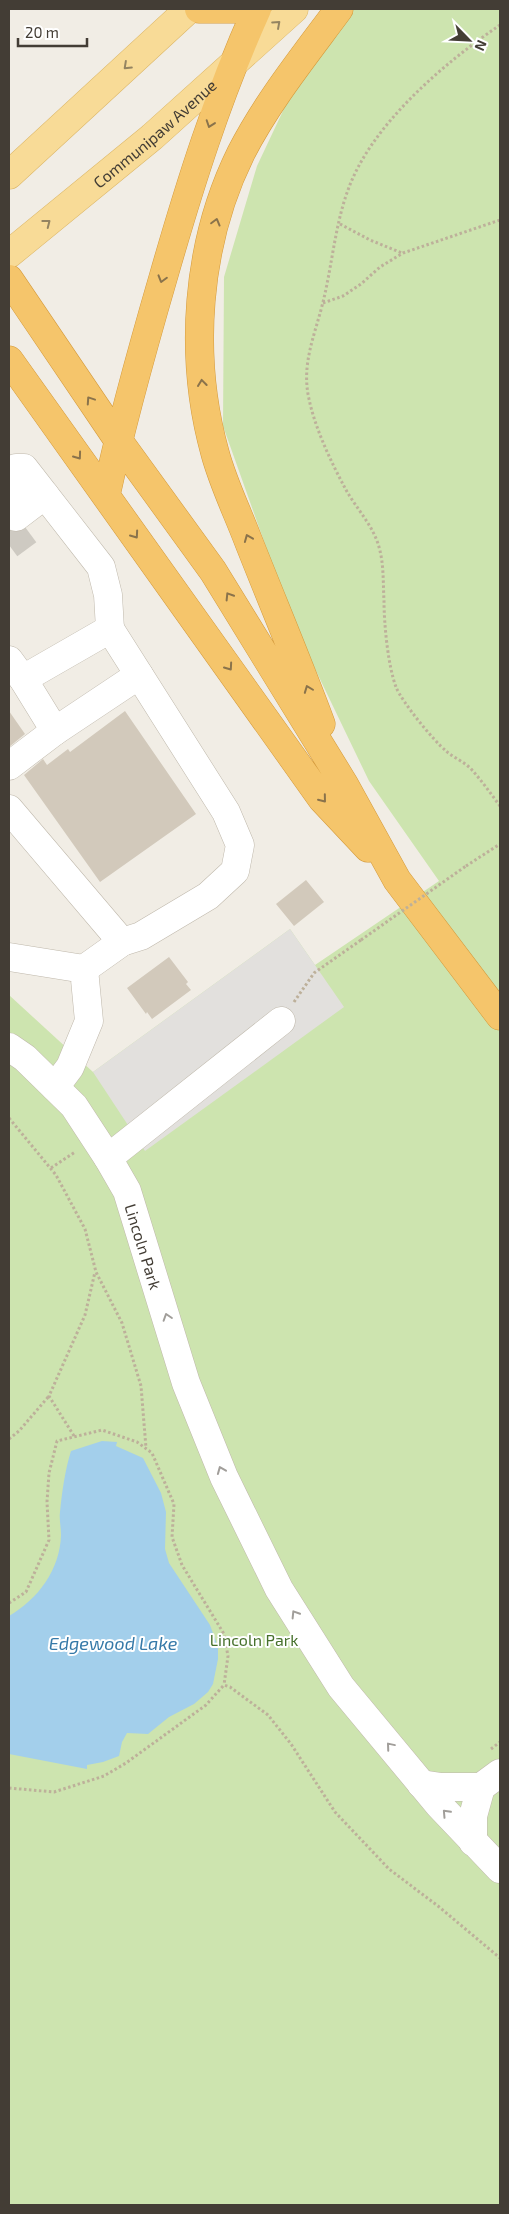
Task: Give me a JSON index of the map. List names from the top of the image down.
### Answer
{
  "streets": {
    "main road": ["Communipaw Avenue"],
    "street": ["Lincoln Park"]
  },
  "one_way": ["Lincoln Park"],
  "water": ["Edgewood Lake"],
  "parks": ["Lincoln Park"],
  "scale_bar": "20 m",
  "north": "bottom right"
}
